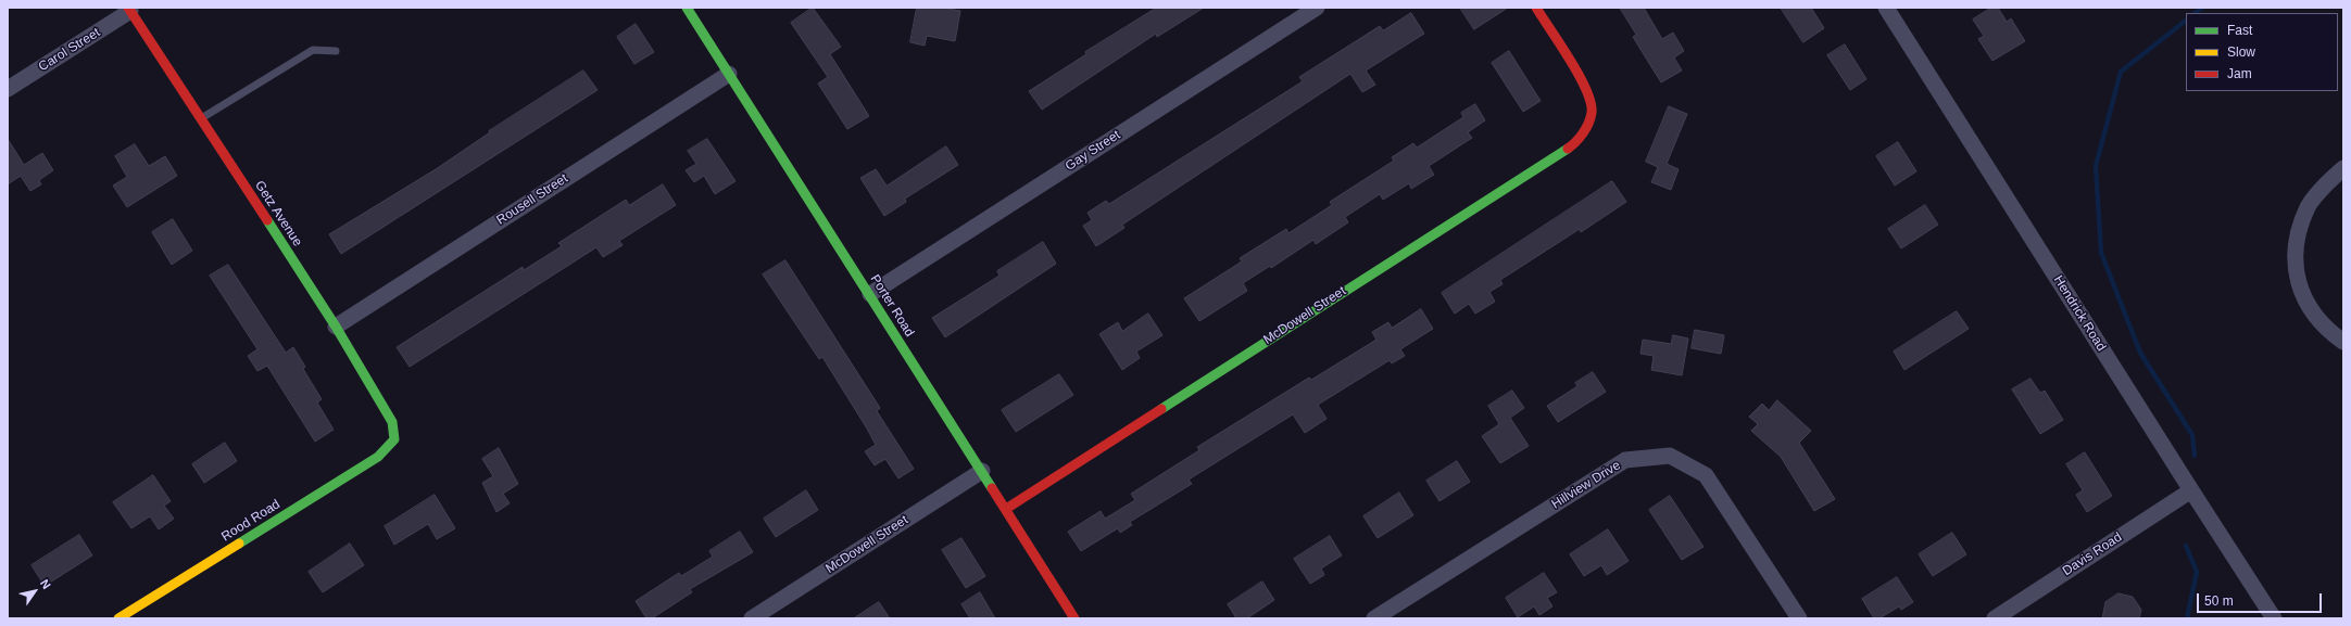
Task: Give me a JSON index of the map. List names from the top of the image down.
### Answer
{
  "streets": {
    "street": [
      "Carol Street",
      "Gay Street",
      "Rousell Street",
      "Getz Avenue",
      "Porter Road",
      "Hendrick Road",
      "McDowell Street",
      "Hillview Drive",
      "Rood Road",
      "Davis Road"
    ]
  },
  "crossings": [
    ["Carol Street", "Getz Avenue"],
    ["Gay Street", "Porter Road"],
    ["Rousell Street", "Getz Avenue"],
    ["Rousell Street", "Porter Road"],
    ["Getz Avenue", "Rood Road"],
    ["Porter Road", "McDowell Street"],
    ["Hendrick Road", "Davis Road"]
  ],
  "legend": ["Fast", "Slow", "Jam"],
  "scale_bar": "50 m",
  "north": "top right"
}
